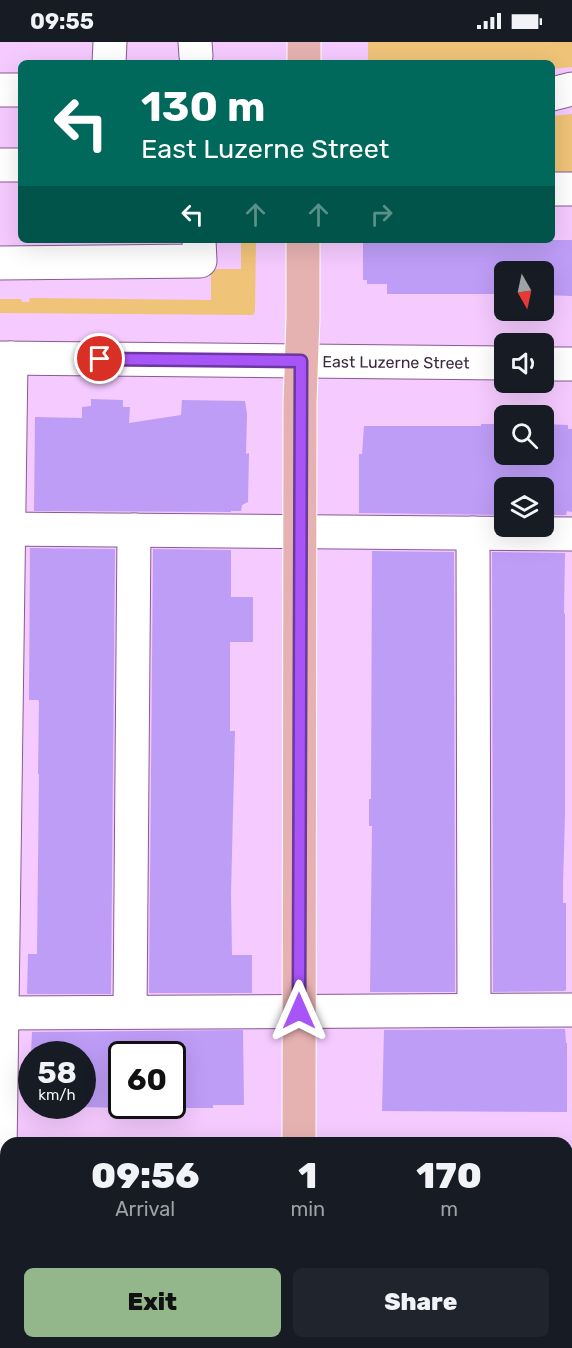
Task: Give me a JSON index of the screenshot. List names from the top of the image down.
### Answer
{
  "streets": {
    "street": ["East Luzerne Street"]
  },
  "north": "bottom",
  "page": {
    "status": "09:55",
    "turn": ["130 m", "East Luzerne Street"],
    "speed": "58 km/h",
    "limit": "60",
    "eta": [
      "09:56",
      "Arrival",
      "1",
      "min",
      "170",
      "m"
    ],
    "buttons": ["Exit", "Share"]
  }
}
